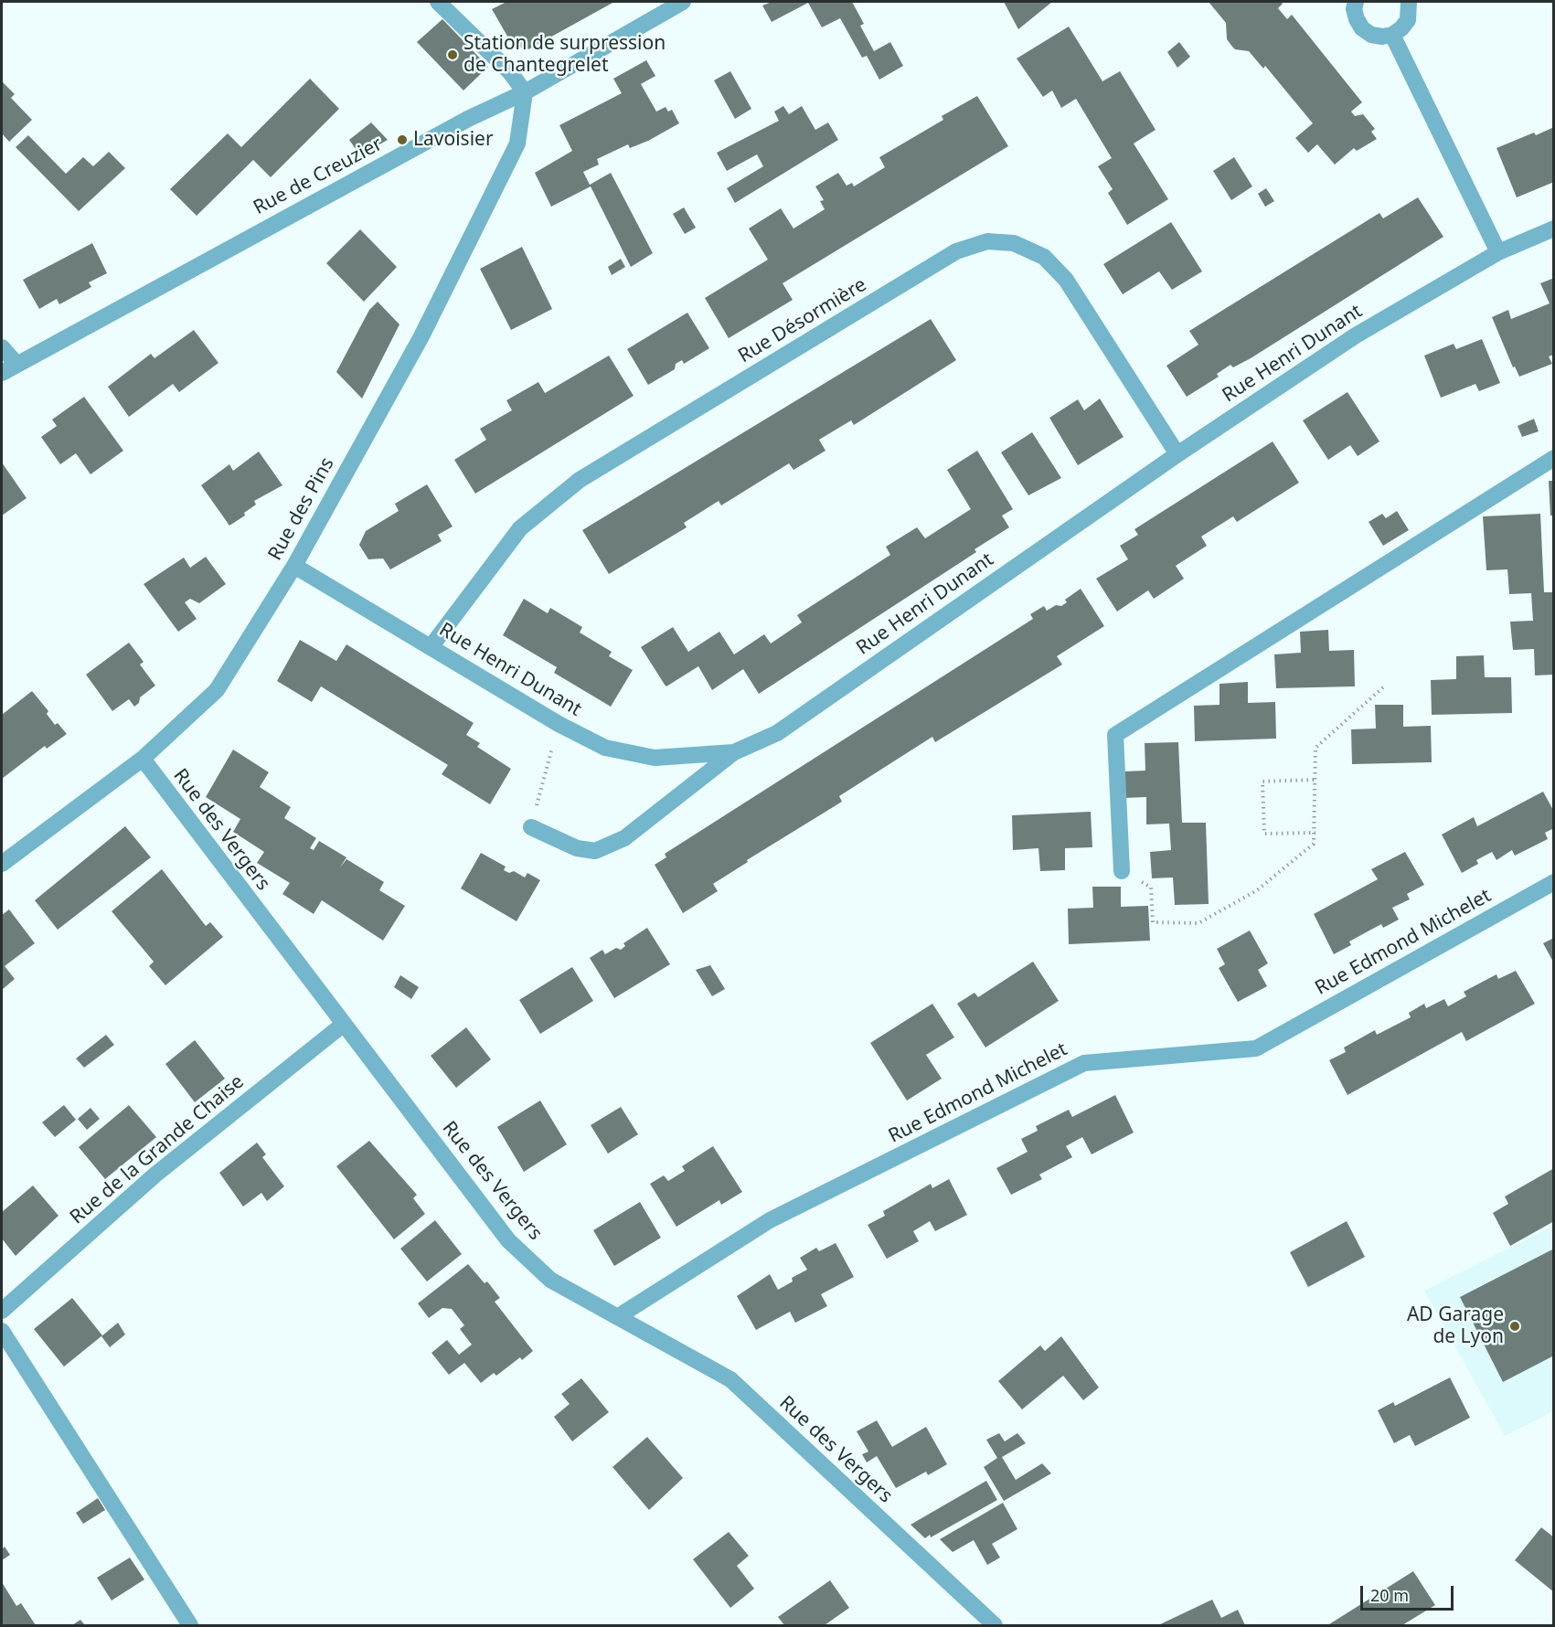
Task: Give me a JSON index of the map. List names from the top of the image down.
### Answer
{
  "streets": {
    "street": [
      "Rue de Creuzier",
      "Rue Désormière",
      "Rue Henri Dunant",
      "Rue des Pins",
      "Rue des Vergers",
      "Rue Edmond Michelet",
      "Rue de la Grande Chaise"
    ]
  },
  "crossings": [
    ["Rue de Creuzier", "Rue des Pins"],
    ["Rue Désormière", "Rue Henri Dunant"],
    ["Rue Henri Dunant", "Rue des Pins"],
    ["Rue des Pins", "Rue des Vergers"],
    ["Rue des Vergers", "Rue Edmond Michelet"],
    ["Rue des Vergers", "Rue de la Grande Chaise"]
  ],
  "places": ["Station de surpression de Chantegrelet", "Lavoisier", "AD Garage de Lyon"],
  "scale_bar": "20 m"
}
